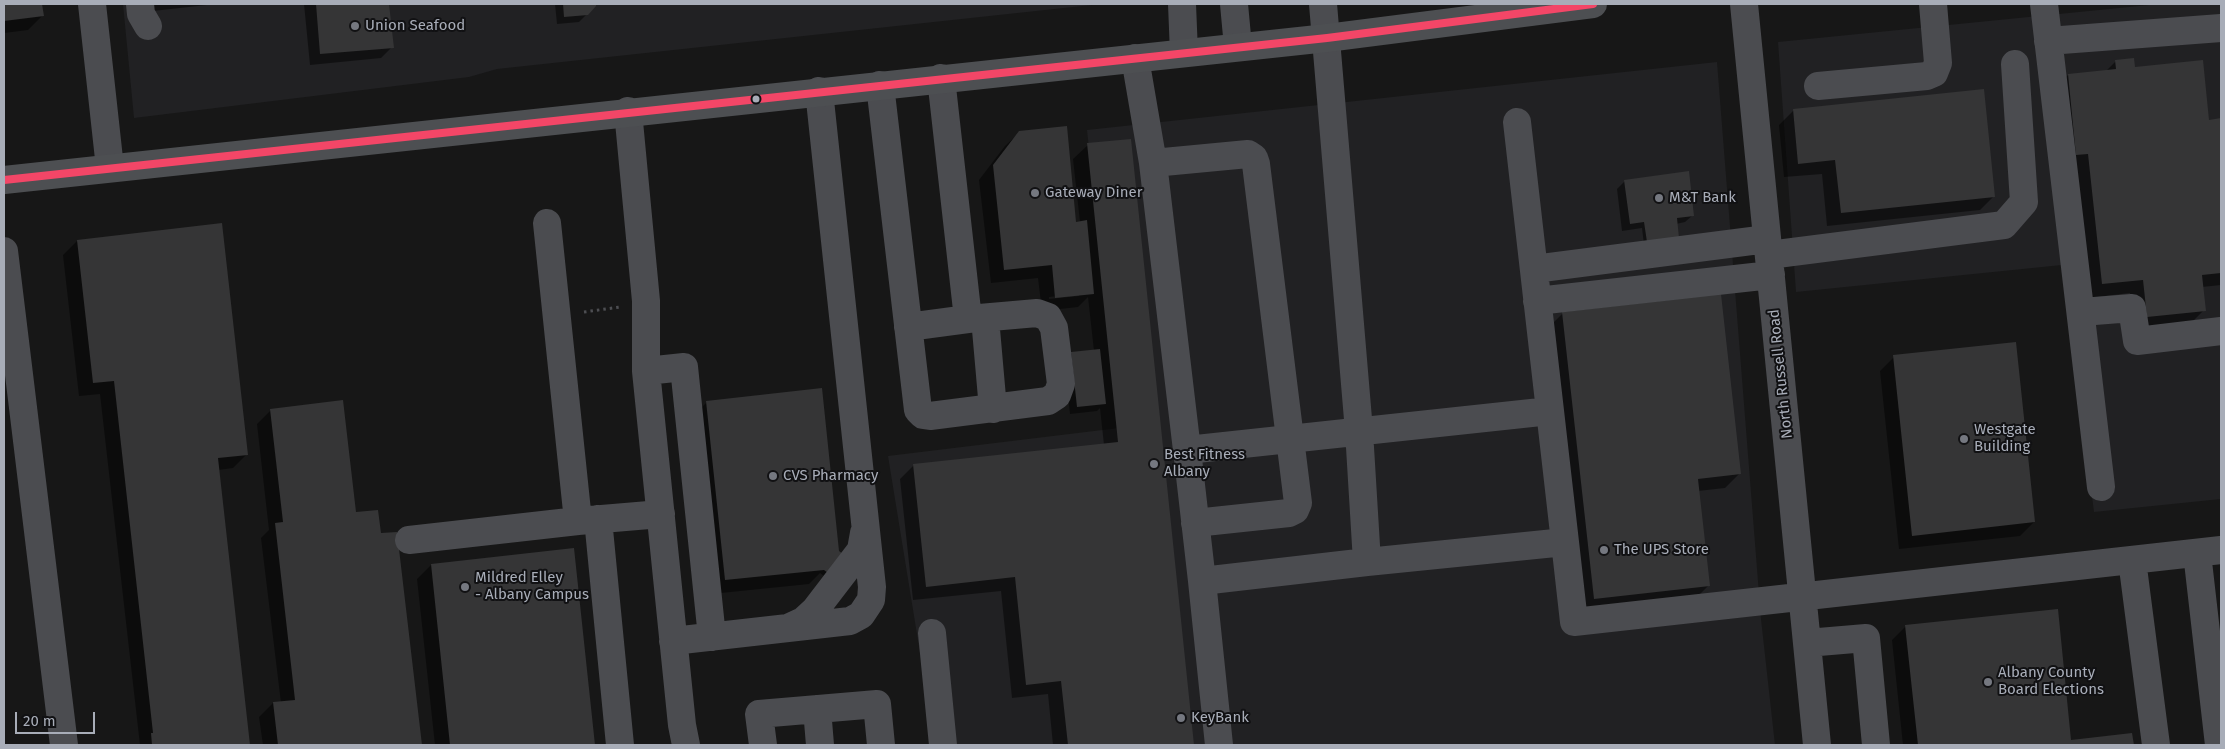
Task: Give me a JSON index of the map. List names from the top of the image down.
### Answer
{
  "streets": {
    "street": ["North Russell Road"]
  },
  "places": [
    "Union Seafood",
    "Gateway Diner",
    "M&T Bank",
    "Westgate Building",
    "Best Fitness Albany",
    "CVS Pharmacy",
    "The UPS Store",
    "Mildred Elley - Albany Campus",
    "Albany County Board Elections",
    "KeyBank"
  ],
  "scale_bar": "20 m"
}
